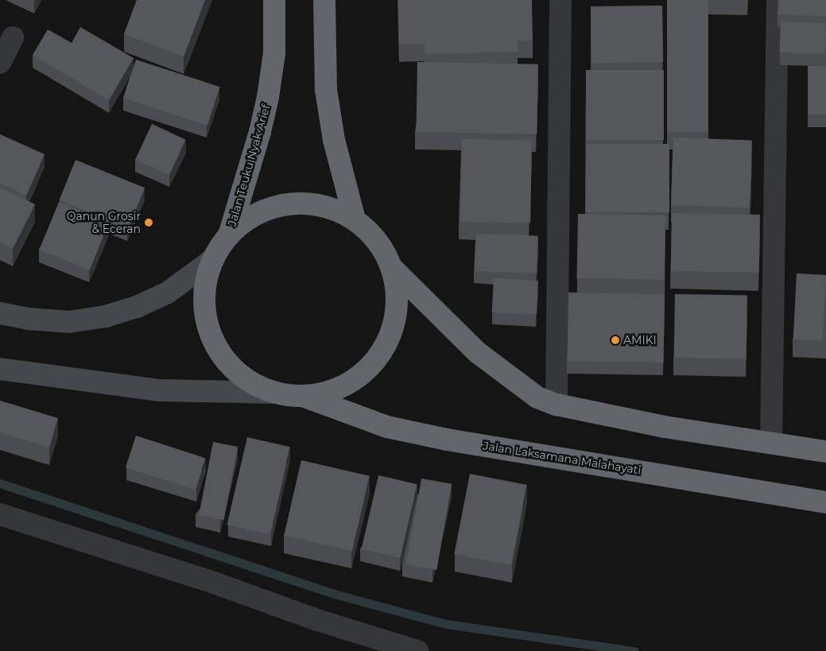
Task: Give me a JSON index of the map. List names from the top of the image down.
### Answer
{
  "streets": {
    "highway": ["Jalan Teuku Nyak Arief", "Jalan Laksamana Malahayati"]
  },
  "places": ["Qanun Grosir & Eceran", "AMIKI"]
}
